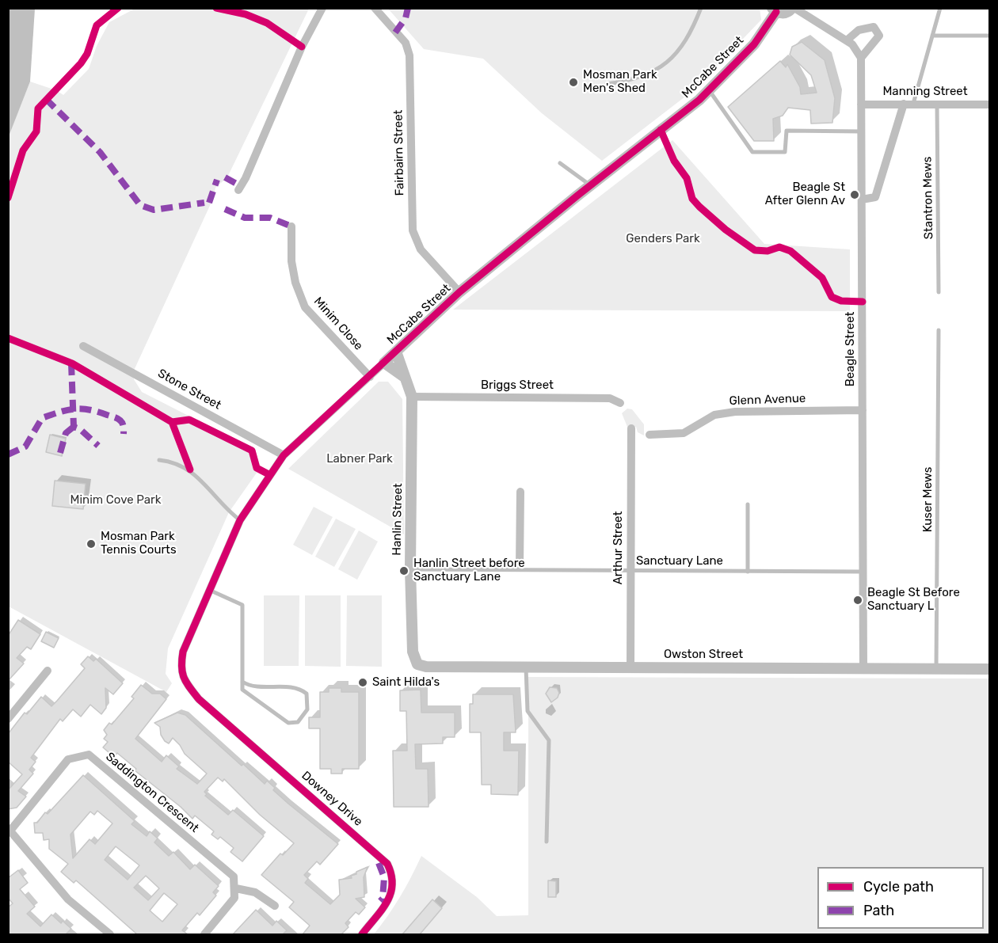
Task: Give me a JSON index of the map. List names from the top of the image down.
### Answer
{
  "streets": {
    "street": [
      "McCabe Street",
      "Manning Street",
      "Fairbairn Street",
      "Minim Close",
      "Beagle Street",
      "Briggs Street",
      "Stone Street",
      "Glenn Avenue",
      "Hanlin Street",
      "Arthur Street",
      "Owston Street",
      "Saddington Crescent",
      "Downey Drive"
    ],
    "lane": ["Stantron Mews", "Kuser Mews", "Sanctuary Lane"]
  },
  "crossings": [
    ["McCabe Street", "Fairbairn Street"],
    ["McCabe Street", "Minim Close"],
    ["McCabe Street", "Stone Street"],
    ["McCabe Street", "Hanlin Street"],
    ["McCabe Street", "Downey Drive"],
    ["Manning Street", "Stantron Mews"],
    ["Manning Street", "Beagle Street"],
    ["Beagle Street", "Glenn Avenue"],
    ["Beagle Street", "Sanctuary Lane"],
    ["Beagle Street", "Owston Street"],
    ["Briggs Street", "Hanlin Street"],
    ["Kuser Mews", "Owston Street"],
    ["Hanlin Street", "Sanctuary Lane"],
    ["Hanlin Street", "Owston Street"],
    ["Arthur Street", "Sanctuary Lane"],
    ["Arthur Street", "Owston Street"]
  ],
  "parks": ["Genders Park", "Labner Park", "Minim Cove Park"],
  "places": [
    "Mosman Park Men's Shed",
    "Beagle St After Glenn Av",
    "Mosman Park Tennis Courts",
    "Hanlin Street before Sanctuary Lane",
    "Beagle St Before Sanctuary L",
    "Saint Hilda's"
  ],
  "legend": ["Cycle path", "Path"]
}
